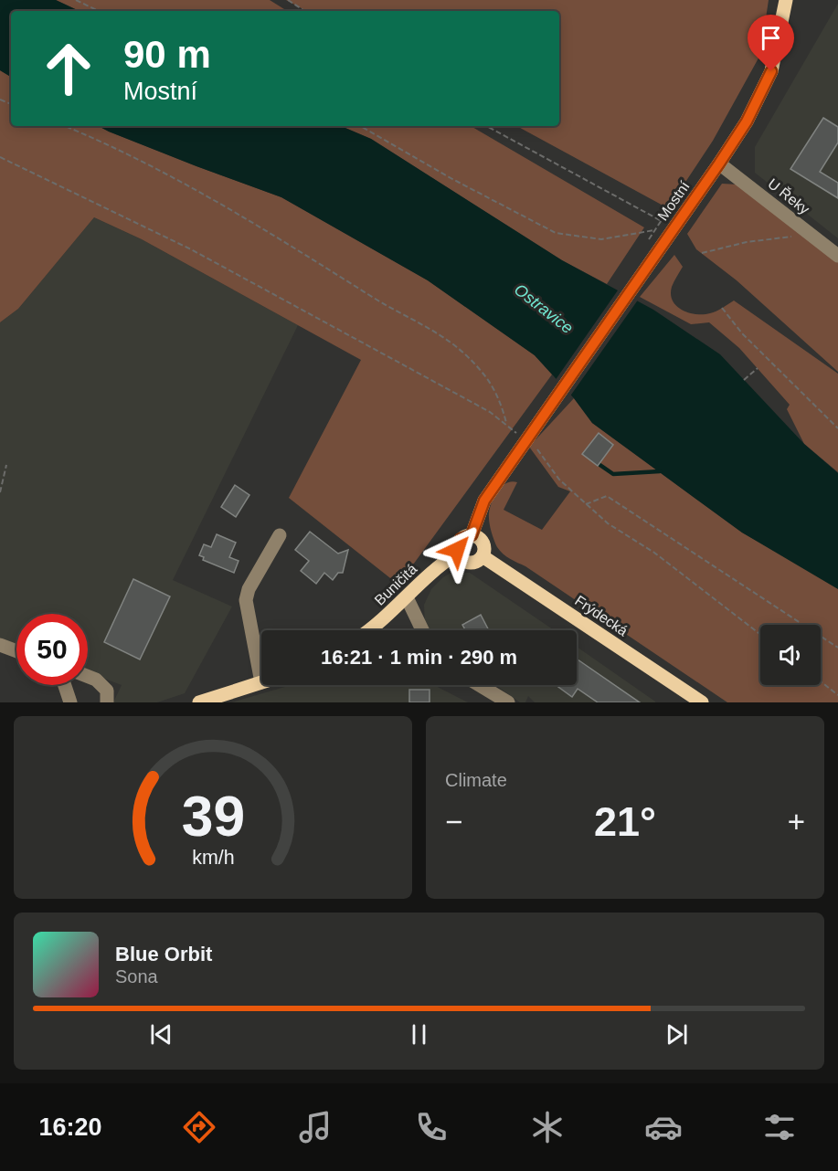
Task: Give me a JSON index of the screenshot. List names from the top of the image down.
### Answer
{
  "streets": {
    "main road": ["Mostní", "Buničitá", "Frýdecká"],
    "street": ["U Řeky"]
  },
  "crossings": [
    ["U Řeky", "Mostní"],
    ["Mostní", "Buničitá"],
    ["Mostní", "Frýdecká"],
    ["Buničitá", "Frýdecká"]
  ],
  "water": ["Ostravice"],
  "page": {
    "turn": ["90 m", "Mostní"],
    "limit": "50",
    "trip": "16:21 · 1 min · 290 m",
    "tile": "Climate",
    "heat": ["−", "21°", "+"],
    "song": ["Blue Orbit", "Sona"],
    "tabs": "16:20",
    "gauge": ["39", "km/h"]
  }
}
